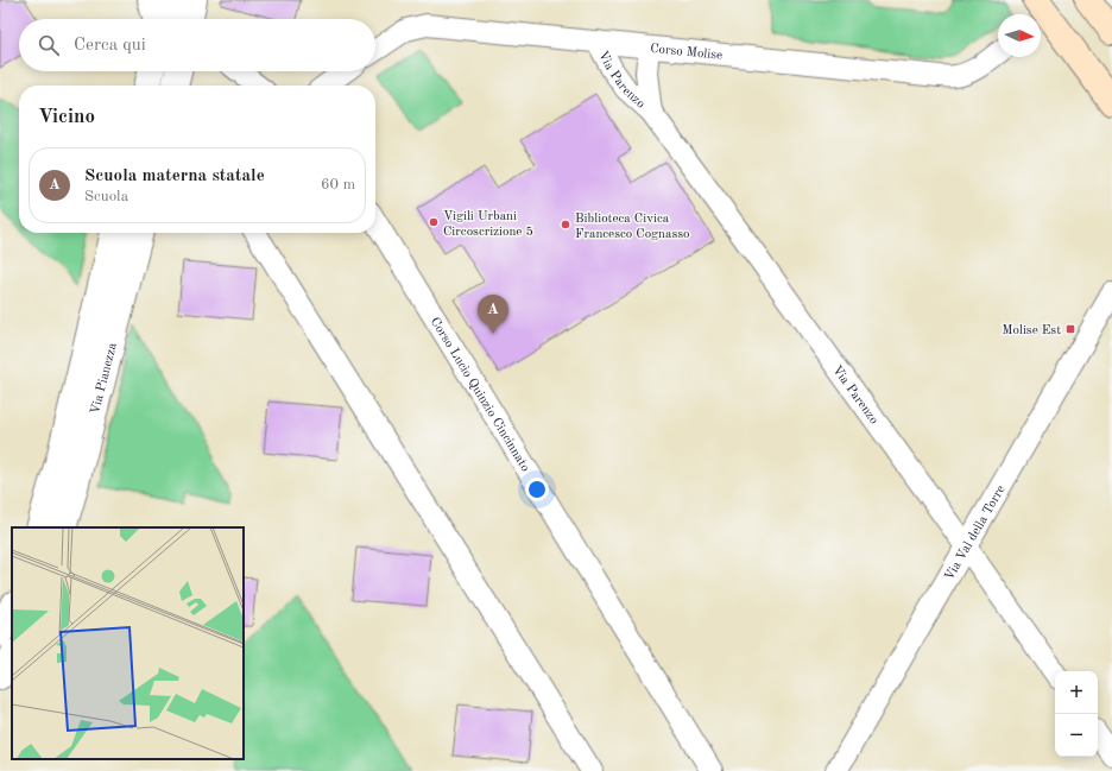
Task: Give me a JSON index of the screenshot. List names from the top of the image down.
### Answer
{
  "streets": {
    "street": [
      "Corso Molise",
      "Via Parenzo",
      "Via Pianezza",
      "Corso Lucio Quinzio Cincinnato",
      "Via Val della Torre"
    ]
  },
  "crossings": [
    ["Corso Molise", "Via Parenzo"],
    ["Via Parenzo", "Via Val della Torre"]
  ],
  "places": {
    "other": ["Vigili Urbani Circoscrizione 5", "Biblioteca Civica Francesco Cognasso"],
    "transit": ["Molise Est"]
  },
  "north": "right",
  "page": {
    "search": "Cerca qui",
    "heading": "Vicino",
    "list": [
      {
        "mark": "A",
        "name": "Scuola materna statale",
        "note": "Scuola",
        "value": "60 m"
      }
    ],
    "pins": "A",
    "map_buttons": ["+", "−"]
  }
}
